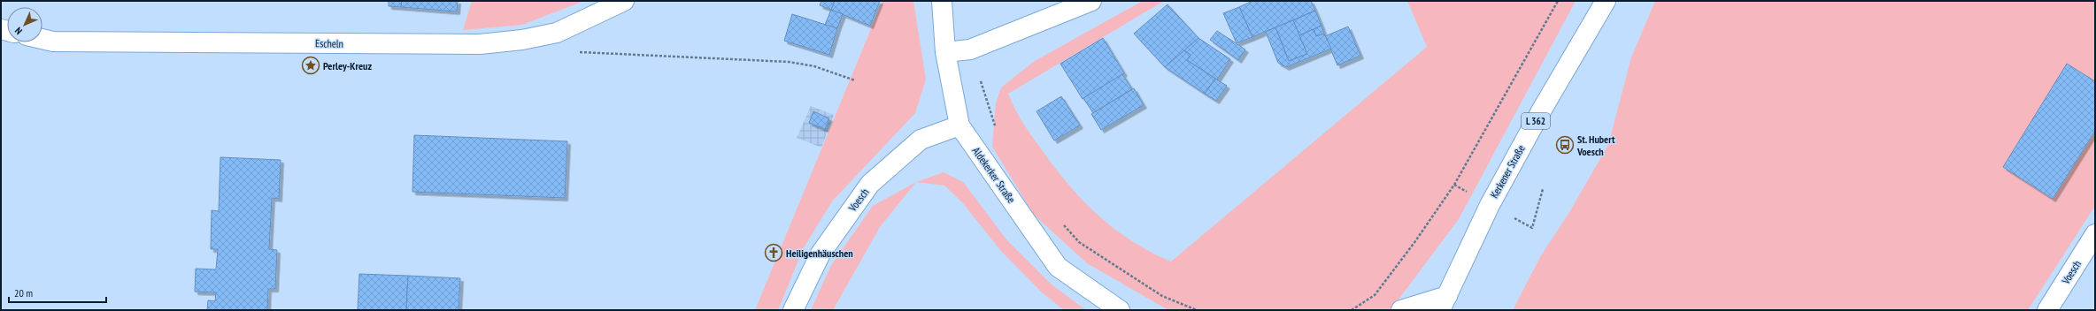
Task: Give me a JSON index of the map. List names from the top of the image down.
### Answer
{
  "streets": {
    "street": [
      "Escheln",
      "L 362",
      "Kerkener Straße",
      "Aldekerker Straße",
      "Voesch"
    ]
  },
  "crossings": [
    ["Aldekerker Straße", "Voesch"]
  ],
  "places": {
    "place": ["Perley-Kreuz"],
    "bus stop": ["St. Hubert Voesch"],
    "church": ["Heiligenhäuschen"]
  },
  "scale_bar": "20 m",
  "north": "bottom left"
}
